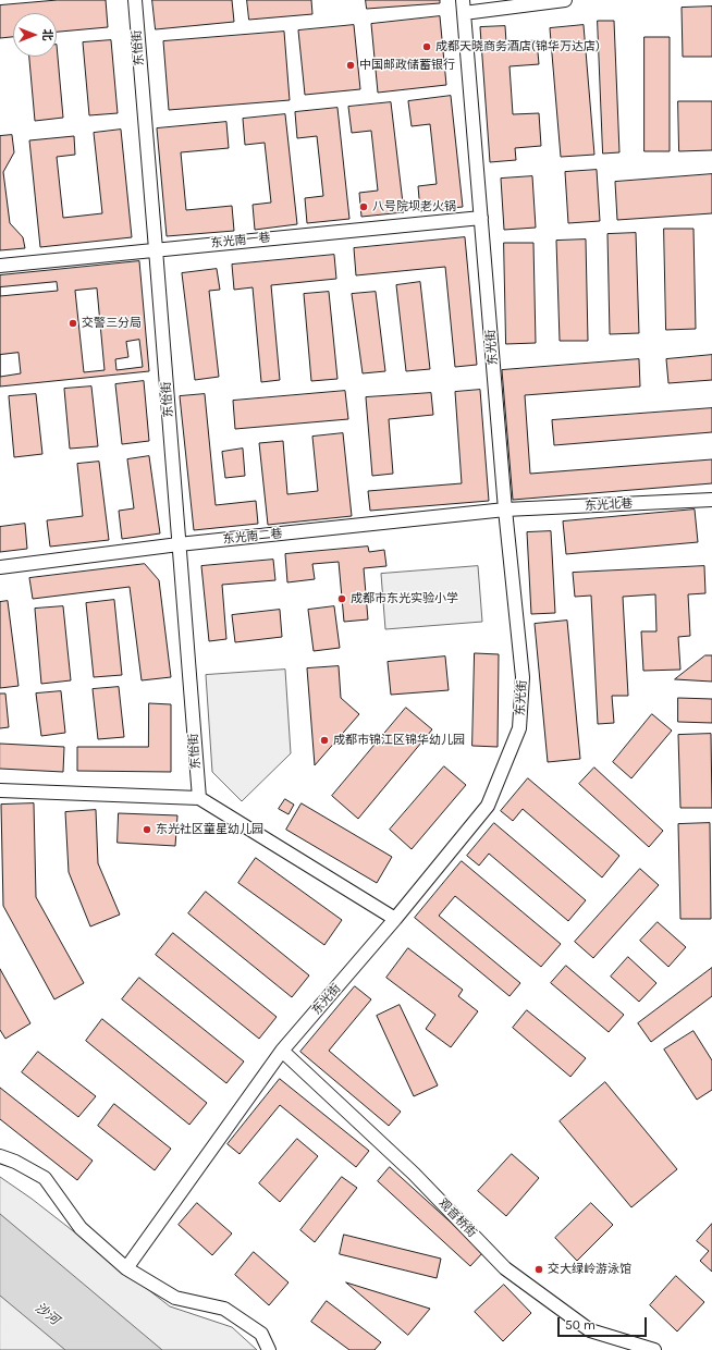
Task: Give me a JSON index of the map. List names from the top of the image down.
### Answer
{
  "streets": {
    "street": [
      "东怡街",
      "东光南一巷",
      "东光街",
      "东光北巷",
      "东光南二巷",
      "观音桥街"
    ]
  },
  "crossings": [
    ["东怡街", "东光南一巷"],
    ["东怡街", "东光南二巷"],
    ["东光南一巷", "东光街"],
    ["东光街", "东光北巷"],
    ["东光街", "东光南二巷"],
    ["东光街", "观音桥街"],
    ["东光北巷", "东光南二巷"]
  ],
  "water": ["沙河"],
  "places": [
    "成都天晓商务酒店(锦华万达店)",
    "中国邮政储蓄银行",
    "八号院坝老火锅",
    "交警三分局",
    "成都市东光实验小学",
    "成都市锦江区锦华幼儿园",
    "东光社区童星幼儿园",
    "交大绿岭游泳馆"
  ],
  "scale_bar": "50 m",
  "north": "right"
}
